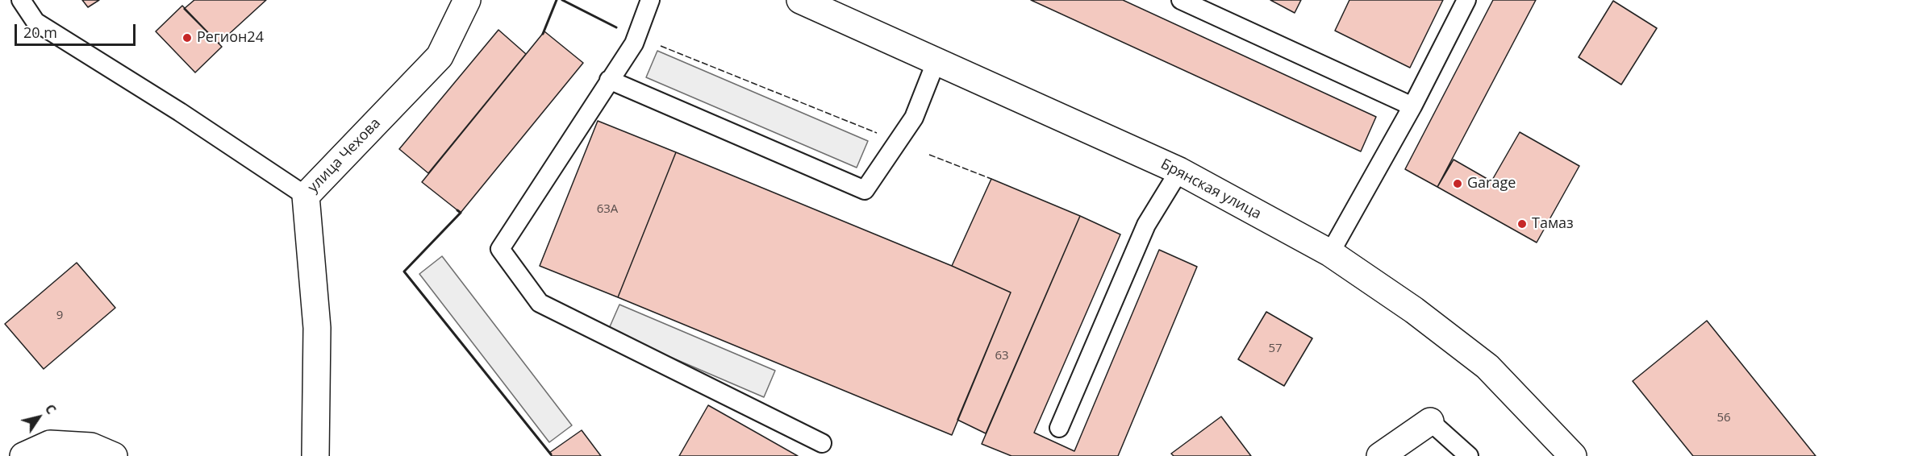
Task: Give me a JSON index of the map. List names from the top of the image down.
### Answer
{
  "streets": {
    "main road": ["улица Чехова", "Брянская улица"]
  },
  "places": ["Регион24", "Garage", "Тамаз"],
  "house_numbers": [
    "63А",
    "9",
    "57",
    "63",
    "56"
  ],
  "scale_bar": "20 m",
  "north": "top right"
}
